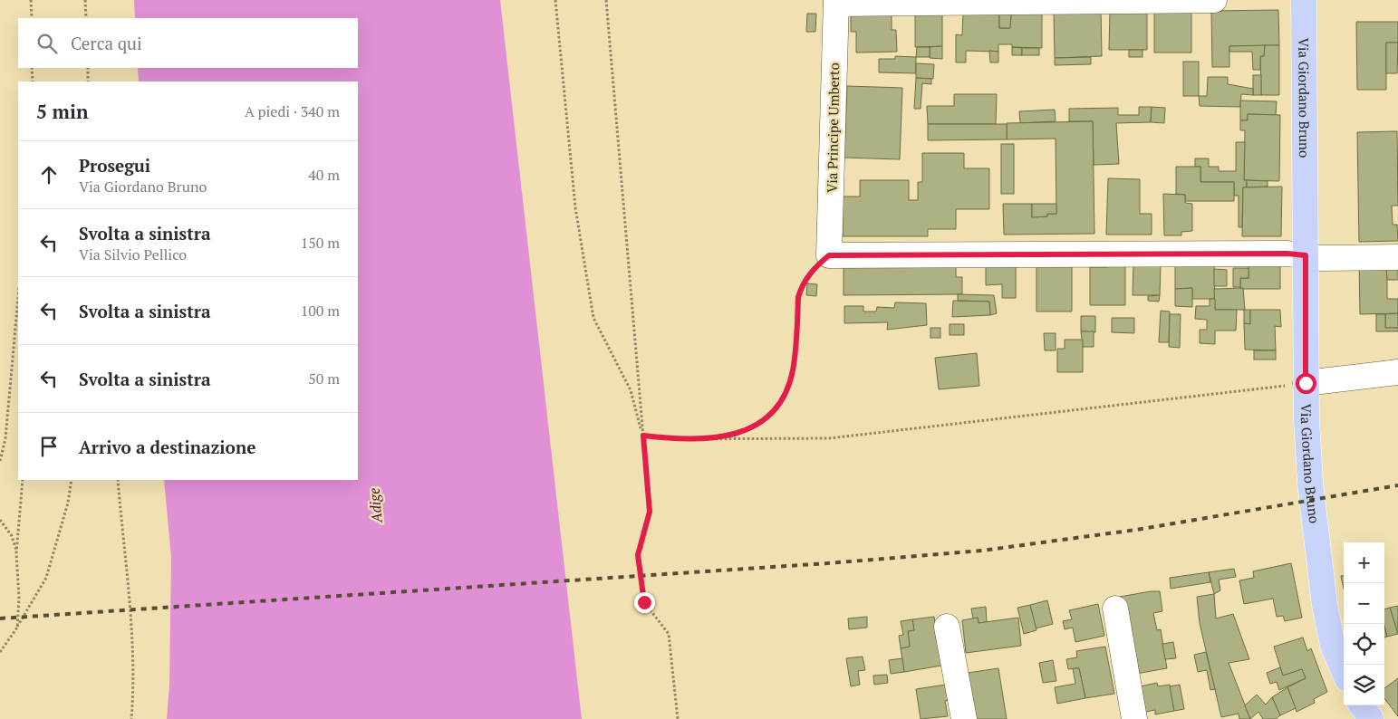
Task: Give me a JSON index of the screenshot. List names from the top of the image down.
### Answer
{
  "streets": {
    "main road": ["Via Giordano Bruno"],
    "street": ["Via Principe Umberto"]
  },
  "water": ["Adige"],
  "page": {
    "search": "Cerca qui",
    "heading": ["5 min", "A piedi · 340 m"],
    "list": [
      ["Prosegui", "Via Giordano Bruno", "40 m"],
      ["Svolta a sinistra", "Via Silvio Pellico", "150 m"],
      ["Svolta a sinistra", "100 m"],
      ["Svolta a sinistra", "50 m"],
      "Arrivo a destinazione"
    ],
    "map_buttons": ["+", "−"]
  }
}
